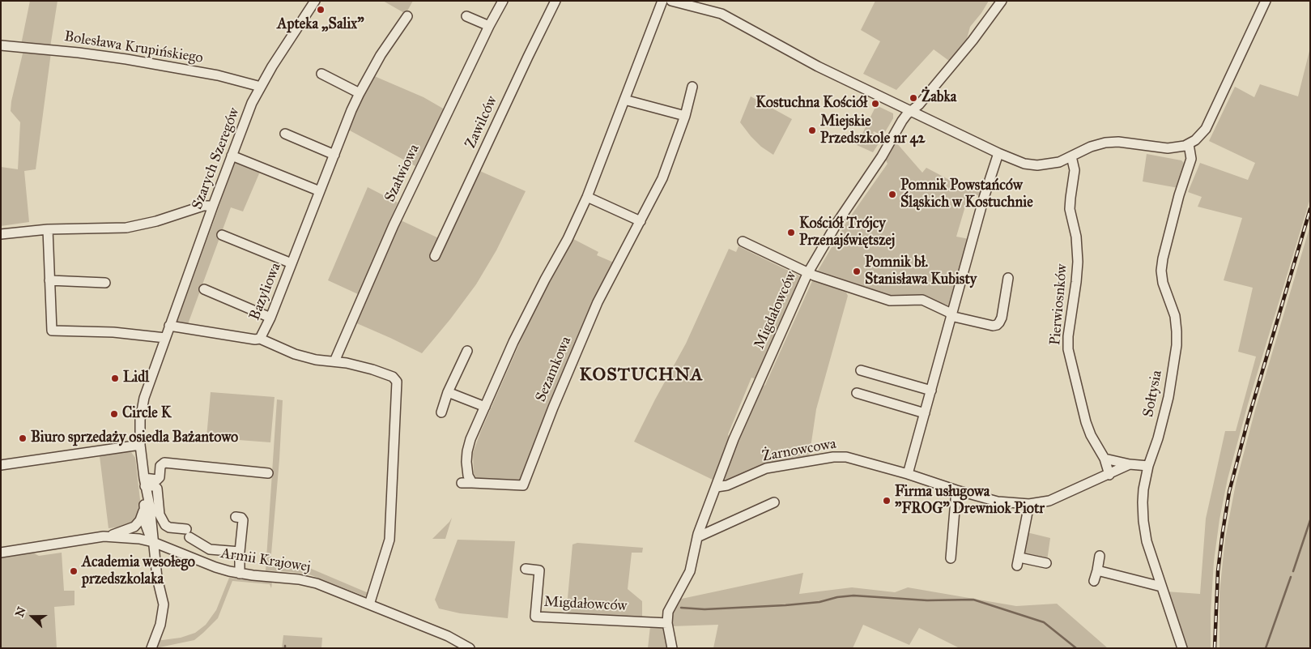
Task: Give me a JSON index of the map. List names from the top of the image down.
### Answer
{
  "streets": {
    "street": [
      "Bolesława Krupińskiego",
      "Zawilców",
      "Szarych Szeregów",
      "Szałwiowa",
      "Bazyliowa",
      "Pierwiosnków",
      "Migdałowców",
      "Sezamkowa",
      "Sołtysia",
      "Żarnowcowa",
      "Armii Krajowej"
    ]
  },
  "crossings": [
    ["Bolesława Krupińskiego", "Szarych Szeregów"],
    ["Szarych Szeregów", "Bazyliowa"],
    ["Szarych Szeregów", "Armii Krajowej"],
    ["Pierwiosnków", "Żarnowcowa"],
    ["Migdałowców", "Żarnowcowa"]
  ],
  "districts": ["KOSTUCHNA"],
  "places": [
    "Apteka „Salix”",
    "Żabka",
    "Kostuchna Kościół",
    "Miejskie Przedszkole nr 42",
    "Pomnik Powstańców Śląskich w Kostuchnie",
    "Kościół Trójcy Przenajświętszej",
    "Pomnik bł. Stanisława Kubisty",
    "Lidl",
    "Circle K",
    "Biuro sprzedaży osiedla Bażantowo",
    "Firma usługowa \"FROG\" Drewniok Piotr",
    "Academia wesołego przedszkolaka"
  ],
  "north": "left"
}
